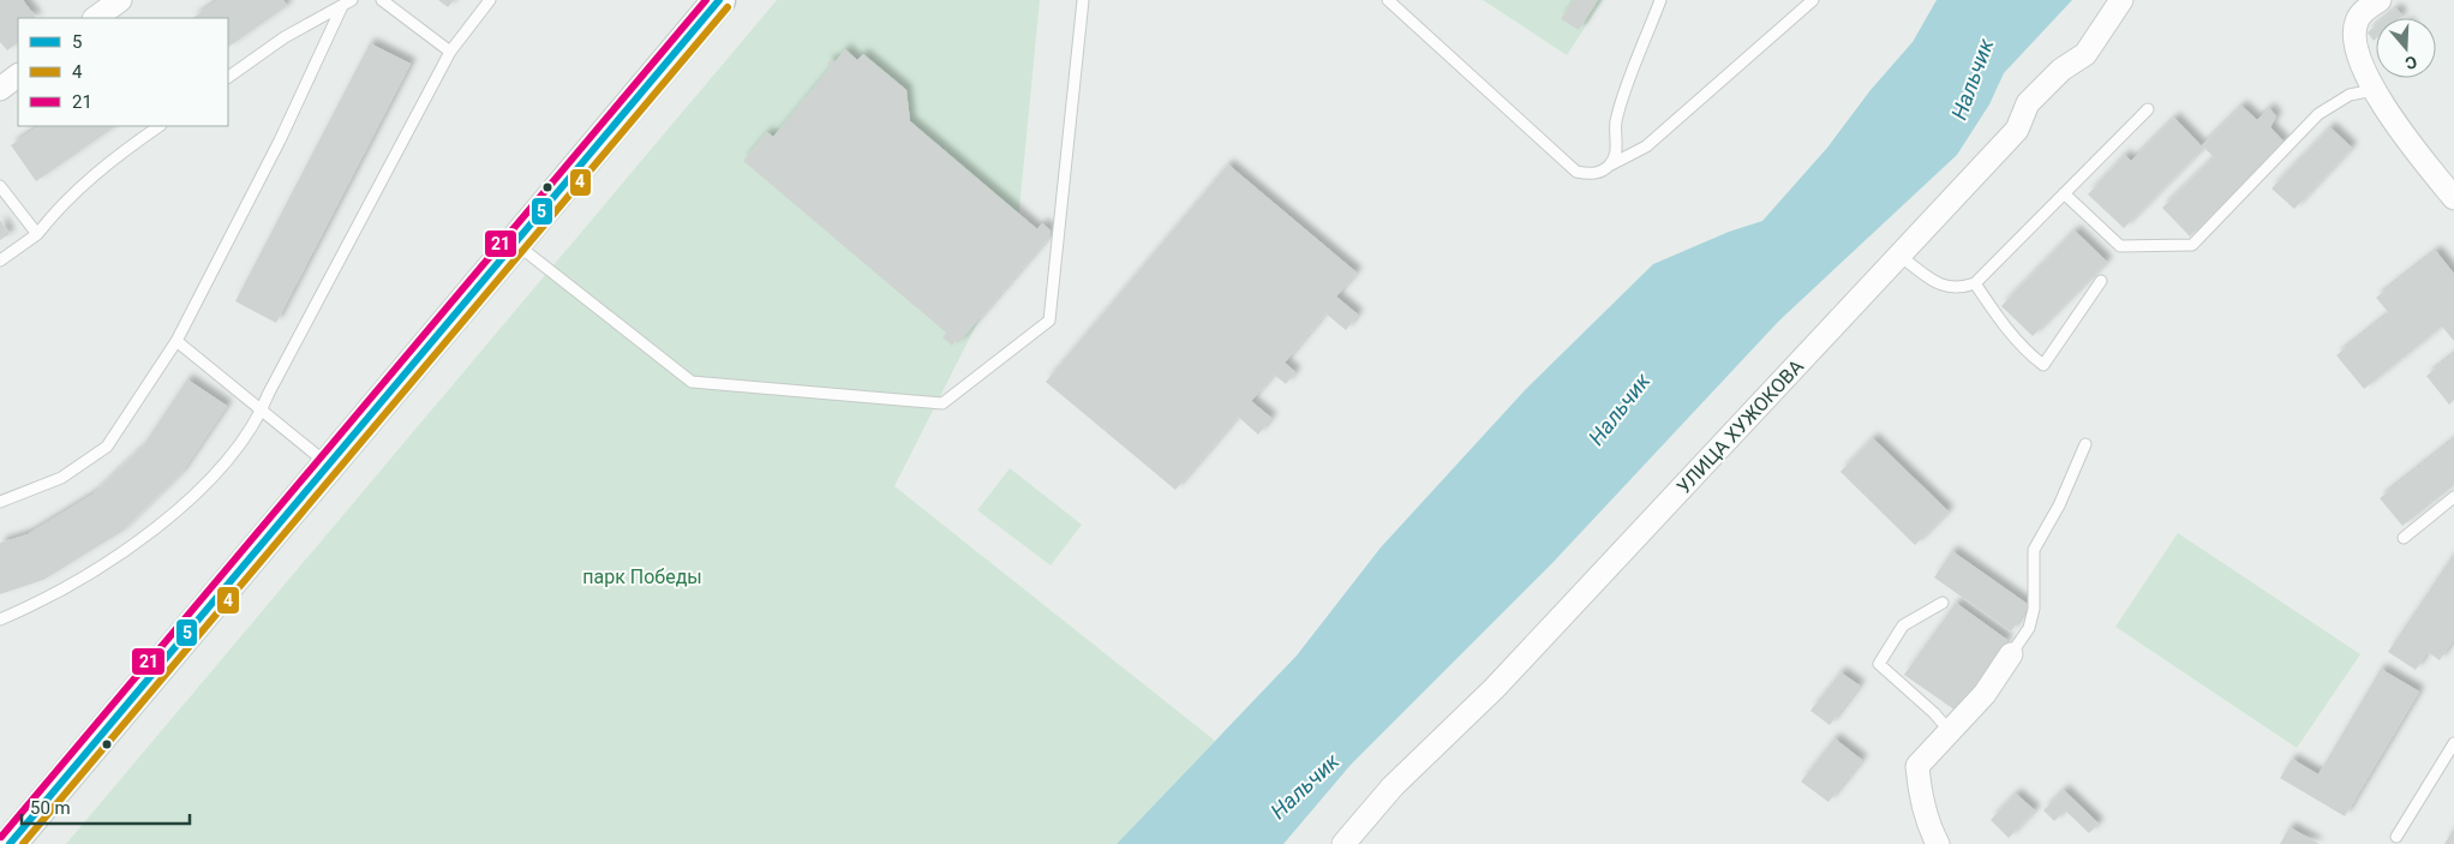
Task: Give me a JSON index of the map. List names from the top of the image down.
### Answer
{
  "streets": {
    "street": ["УЛИЦА ХУЖОКОВА"]
  },
  "water": ["Нальчик"],
  "parks": ["парк Победы"],
  "lines": ["transit line 5", "transit line 21", "transit line 4"],
  "legend": ["5", "4", "21"],
  "scale_bar": "50 m",
  "north": "bottom"
}
